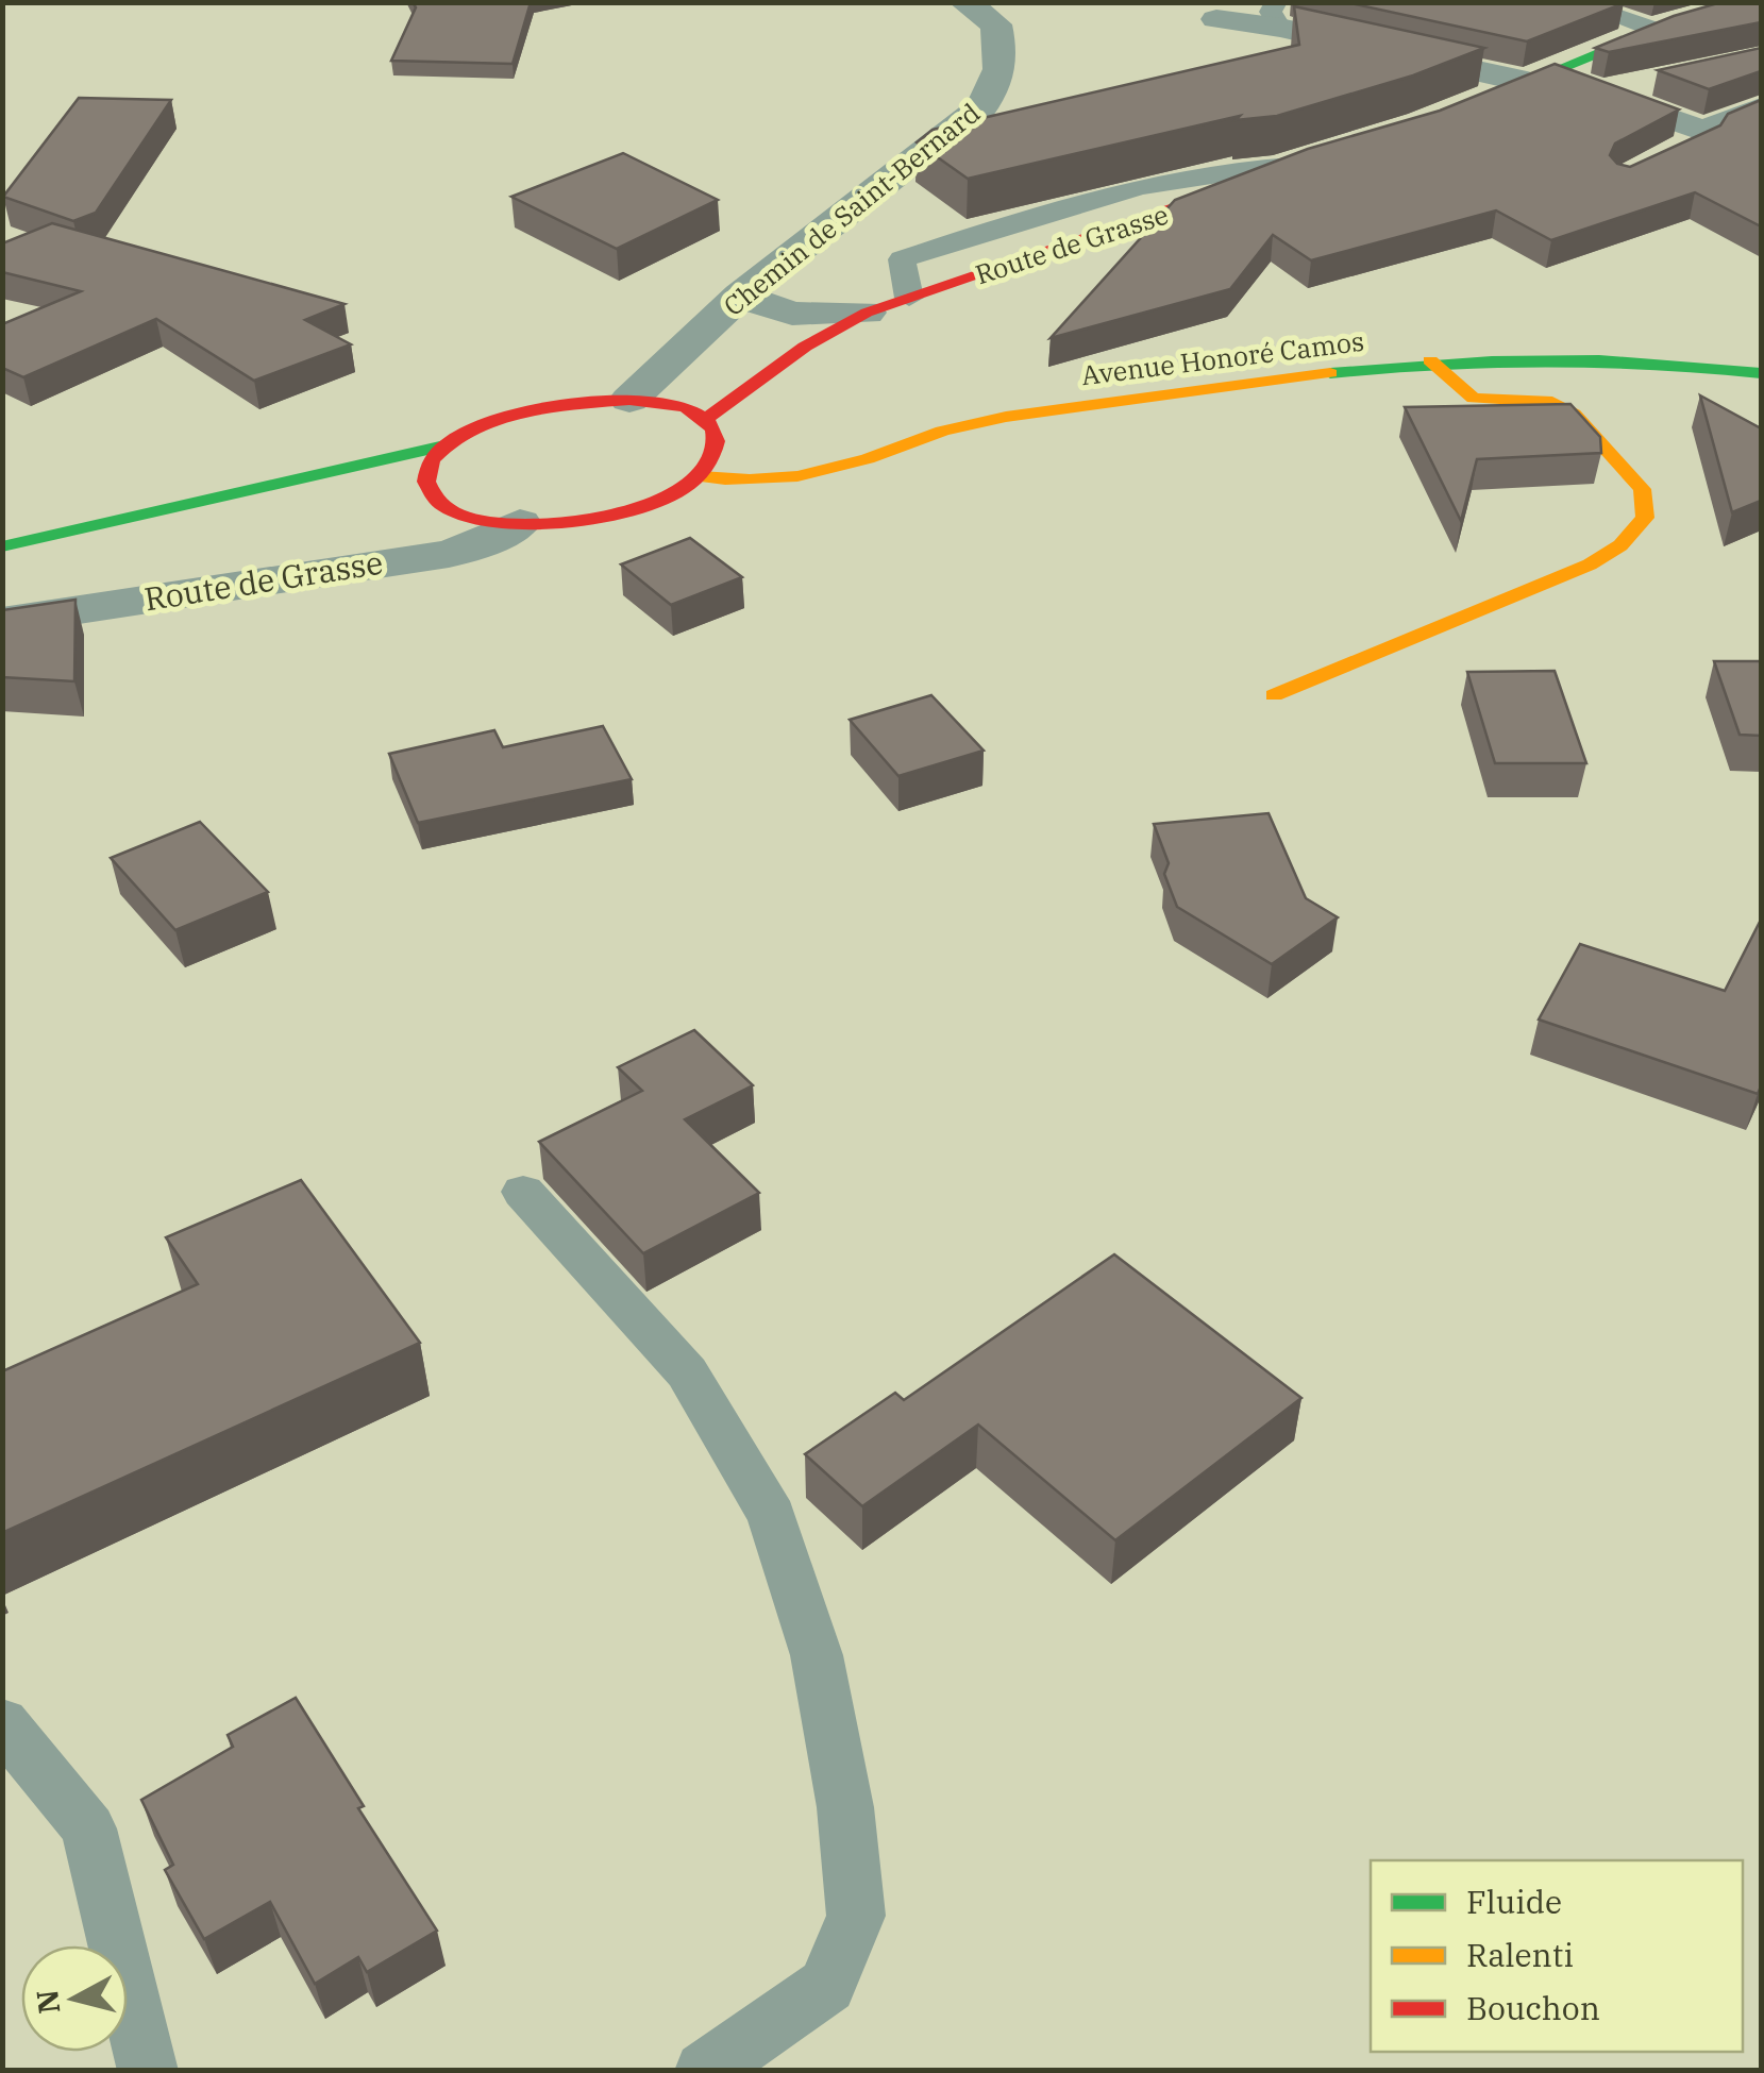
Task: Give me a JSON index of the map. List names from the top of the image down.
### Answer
{
  "streets": {
    "main road": ["Route de Grasse", "Avenue Honoré Camos"],
    "street": ["Chemin de Saint-Bernard"]
  },
  "legend": ["Fluide", "Ralenti", "Bouchon"],
  "north": "left"
}
